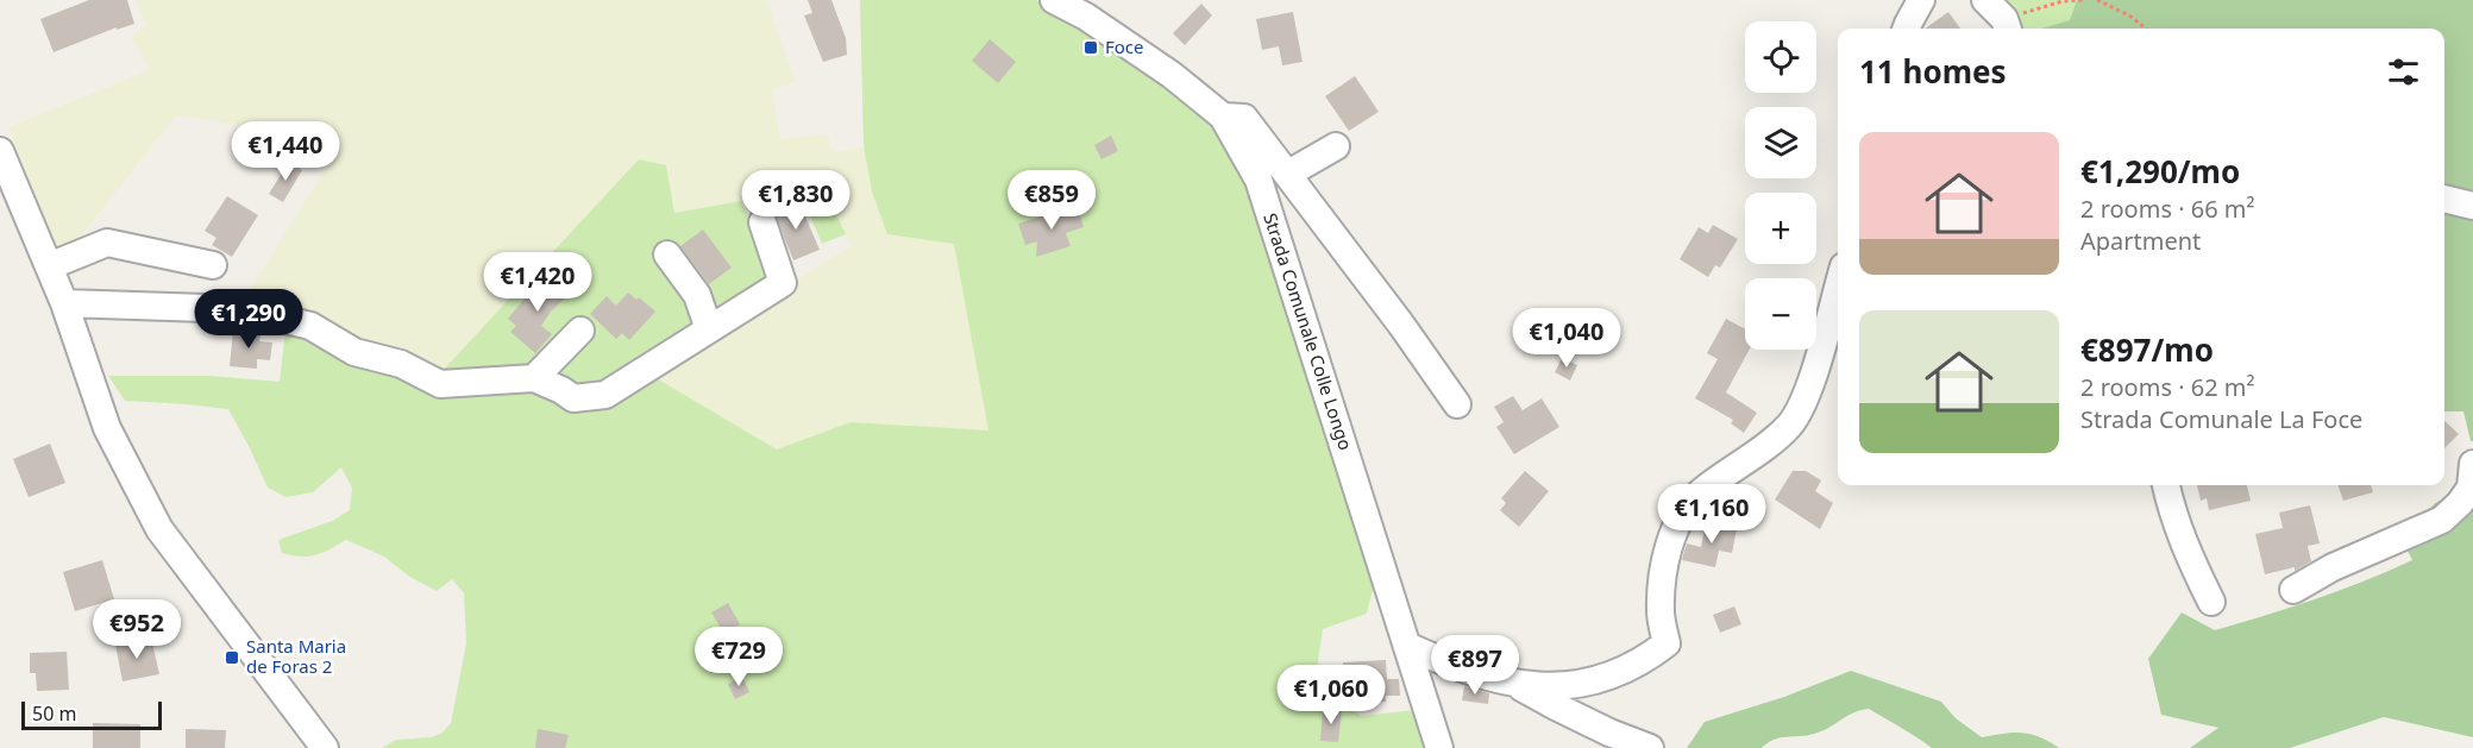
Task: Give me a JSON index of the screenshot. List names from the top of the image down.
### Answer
{
  "streets": {
    "street": ["Strada Comunale Colle Longo"]
  },
  "places": {
    "transit": ["Foce", "Santa Maria de Foras 2"]
  },
  "scale_bar": "50 m",
  "page": {
    "map_buttons": ["+", "−"],
    "heading": "11 homes",
    "list": [
      {
        "name": "€1,290/mo",
        "note": "2 rooms · 66 m² · Apartment"
      },
      {
        "name": "€897/mo",
        "note": "2 rooms · 62 m² · Strada Comunale La Foce"
      }
    ],
    "price": [
      "€1,440",
      "€1,830",
      "€859",
      "€1,420",
      "€1,290",
      "€1,040",
      "€1,160",
      "€952",
      "€729",
      "€897",
      "€1,060"
    ],
    "scale": "50 m"
  }
}
